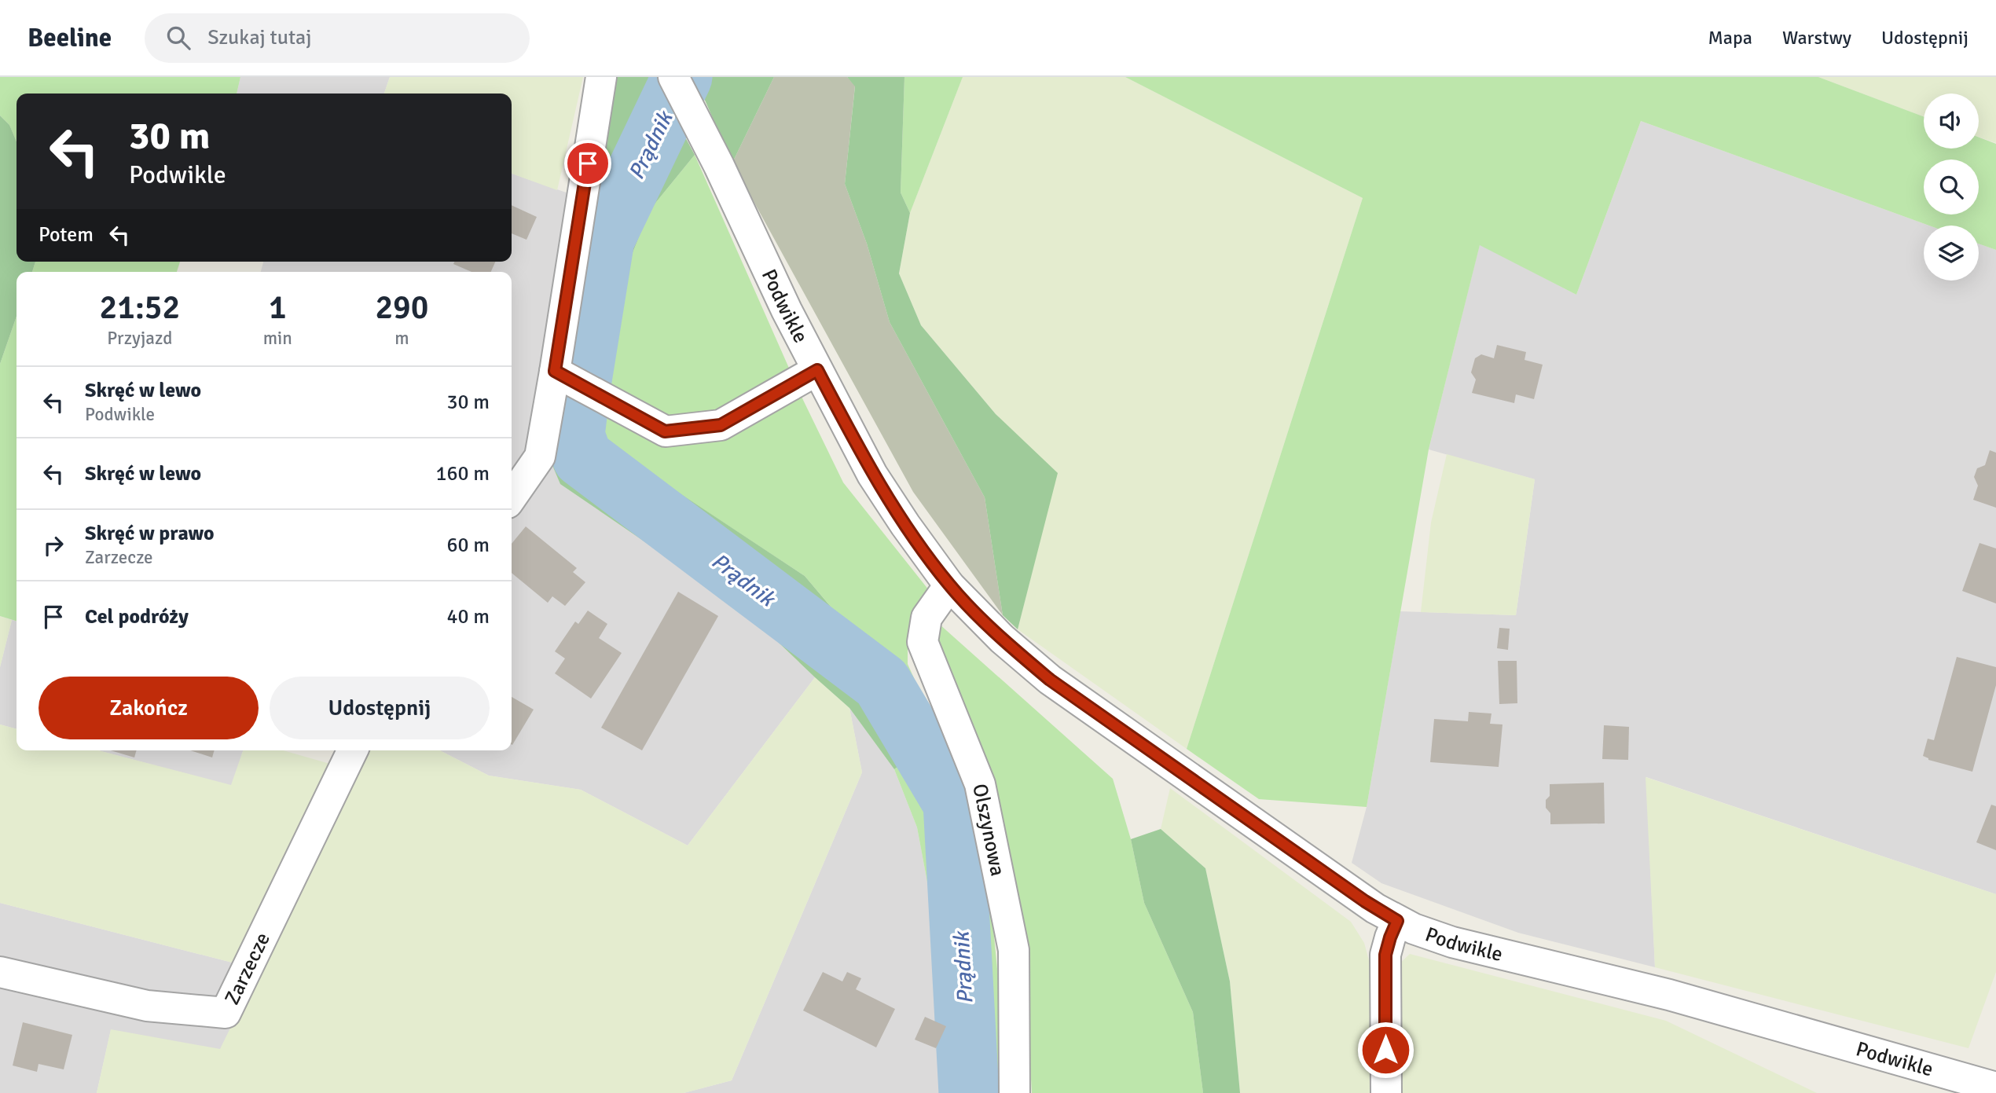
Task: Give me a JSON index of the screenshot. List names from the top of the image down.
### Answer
{
  "streets": {
    "street": ["Podwikle", "Olszynowa", "Zarzecze"]
  },
  "crossings": [
    ["Podwikle", "Olszynowa"]
  ],
  "water": ["Prądnik"],
  "page": {
    "header": "Beeline",
    "search": "Szukaj tutaj",
    "nav": ["Mapa", "Warstwy", "Udostępnij"],
    "turn": ["30 m", "Podwikle"],
    "then": "Potem",
    "eta": [
      "21:52",
      "Przyjazd",
      "1",
      "min",
      "290",
      "m"
    ],
    "list": [
      {
        "name": "Skręć w lewo",
        "note": "Podwikle",
        "value": "30 m"
      },
      {
        "name": "Skręć w lewo",
        "value": "160 m"
      },
      {
        "name": "Skręć w prawo",
        "note": "Zarzecze",
        "value": "60 m"
      },
      {
        "name": "Cel podróży",
        "value": "40 m"
      }
    ],
    "buttons": ["Zakończ", "Udostępnij"]
  }
}
